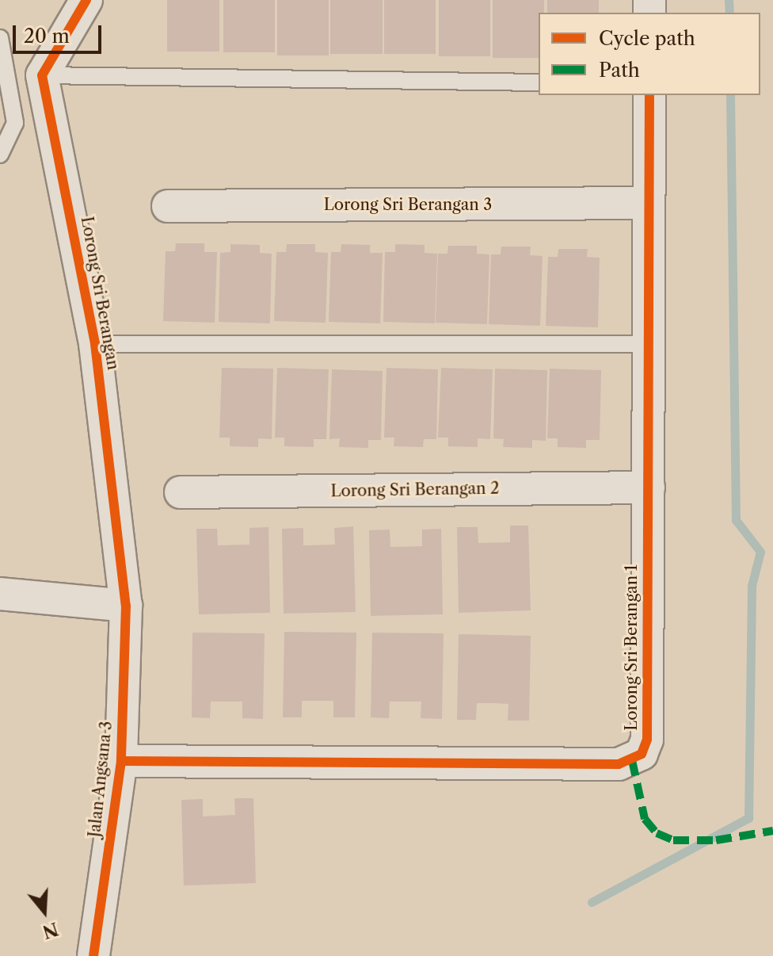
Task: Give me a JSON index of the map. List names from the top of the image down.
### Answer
{
  "streets": {
    "street": [
      "Lorong Sri Berangan 3",
      "Lorong Sri Berangan",
      "Lorong Sri Berangan 2",
      "Lorong Sri Berangan 1",
      "Jalan Angsana 3"
    ]
  },
  "crossings": [
    ["Lorong Sri Berangan 3", "Lorong Sri Berangan 1"],
    ["Lorong Sri Berangan", "Jalan Angsana 3"],
    ["Lorong Sri Berangan 2", "Lorong Sri Berangan 1"],
    ["Lorong Sri Berangan 1", "Jalan Angsana 3"]
  ],
  "legend": ["Cycle path", "Path"],
  "scale_bar": "20 m",
  "north": "bottom"
}
